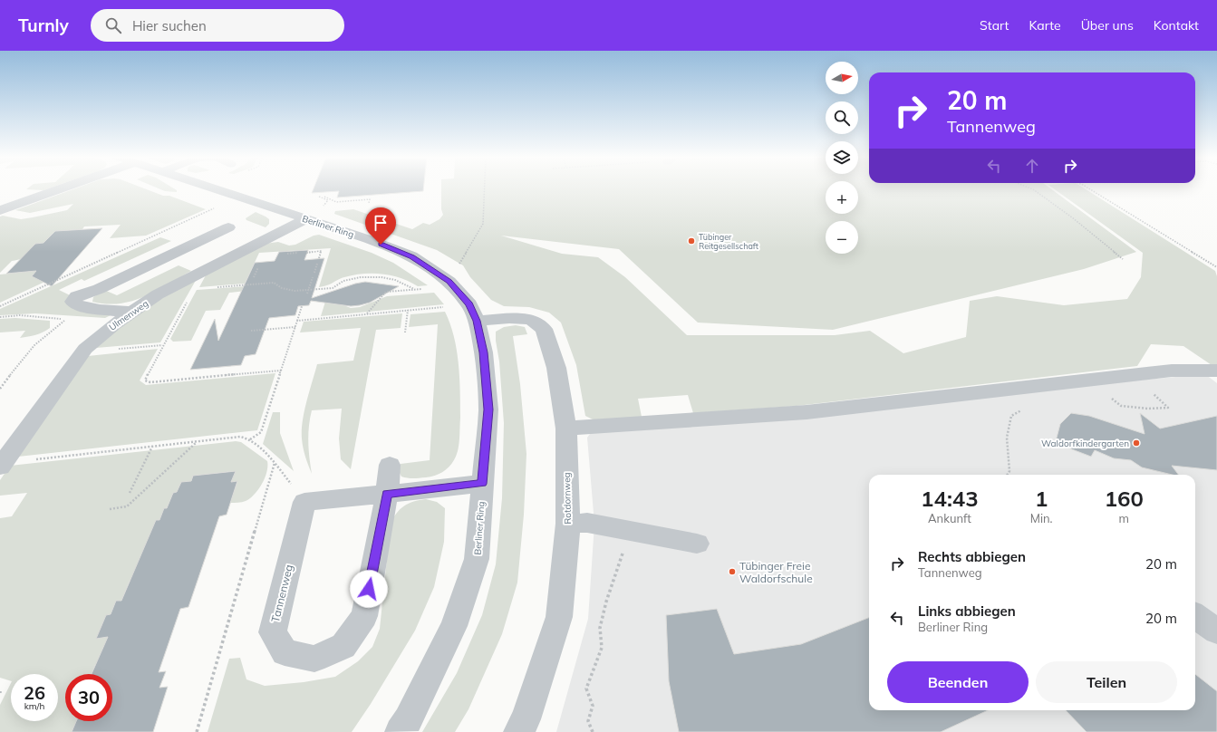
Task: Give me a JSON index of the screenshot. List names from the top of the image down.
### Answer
{
  "streets": {
    "street": [
      "Berliner Ring",
      "Ulmenweg",
      "Rotdornweg",
      "Tannenweg"
    ]
  },
  "crossings": [
    ["Berliner Ring", "Ulmenweg"],
    ["Berliner Ring", "Rotdornweg"]
  ],
  "places": ["Tübinger Reitgesellschaft", "Waldorfkindergarten", "Tübinger Freie Waldorfschule"],
  "north": "right",
  "page": {
    "header": "Turnly",
    "search": "Hier suchen",
    "nav": [
      "Start",
      "Karte",
      "Über uns",
      "Kontakt"
    ],
    "map_buttons": ["+", "−"],
    "turn": ["20 m", "Tannenweg"],
    "eta": [
      "14:43",
      "Ankunft",
      "1",
      "Min.",
      "160",
      "m"
    ],
    "list": [
      {
        "name": "Rechts abbiegen",
        "note": "Tannenweg",
        "value": "20 m"
      },
      {
        "name": "Links abbiegen",
        "note": "Berliner Ring",
        "value": "20 m"
      }
    ],
    "buttons": ["Beenden", "Teilen"],
    "speed": "26 km/h",
    "limit": "30"
  }
}
